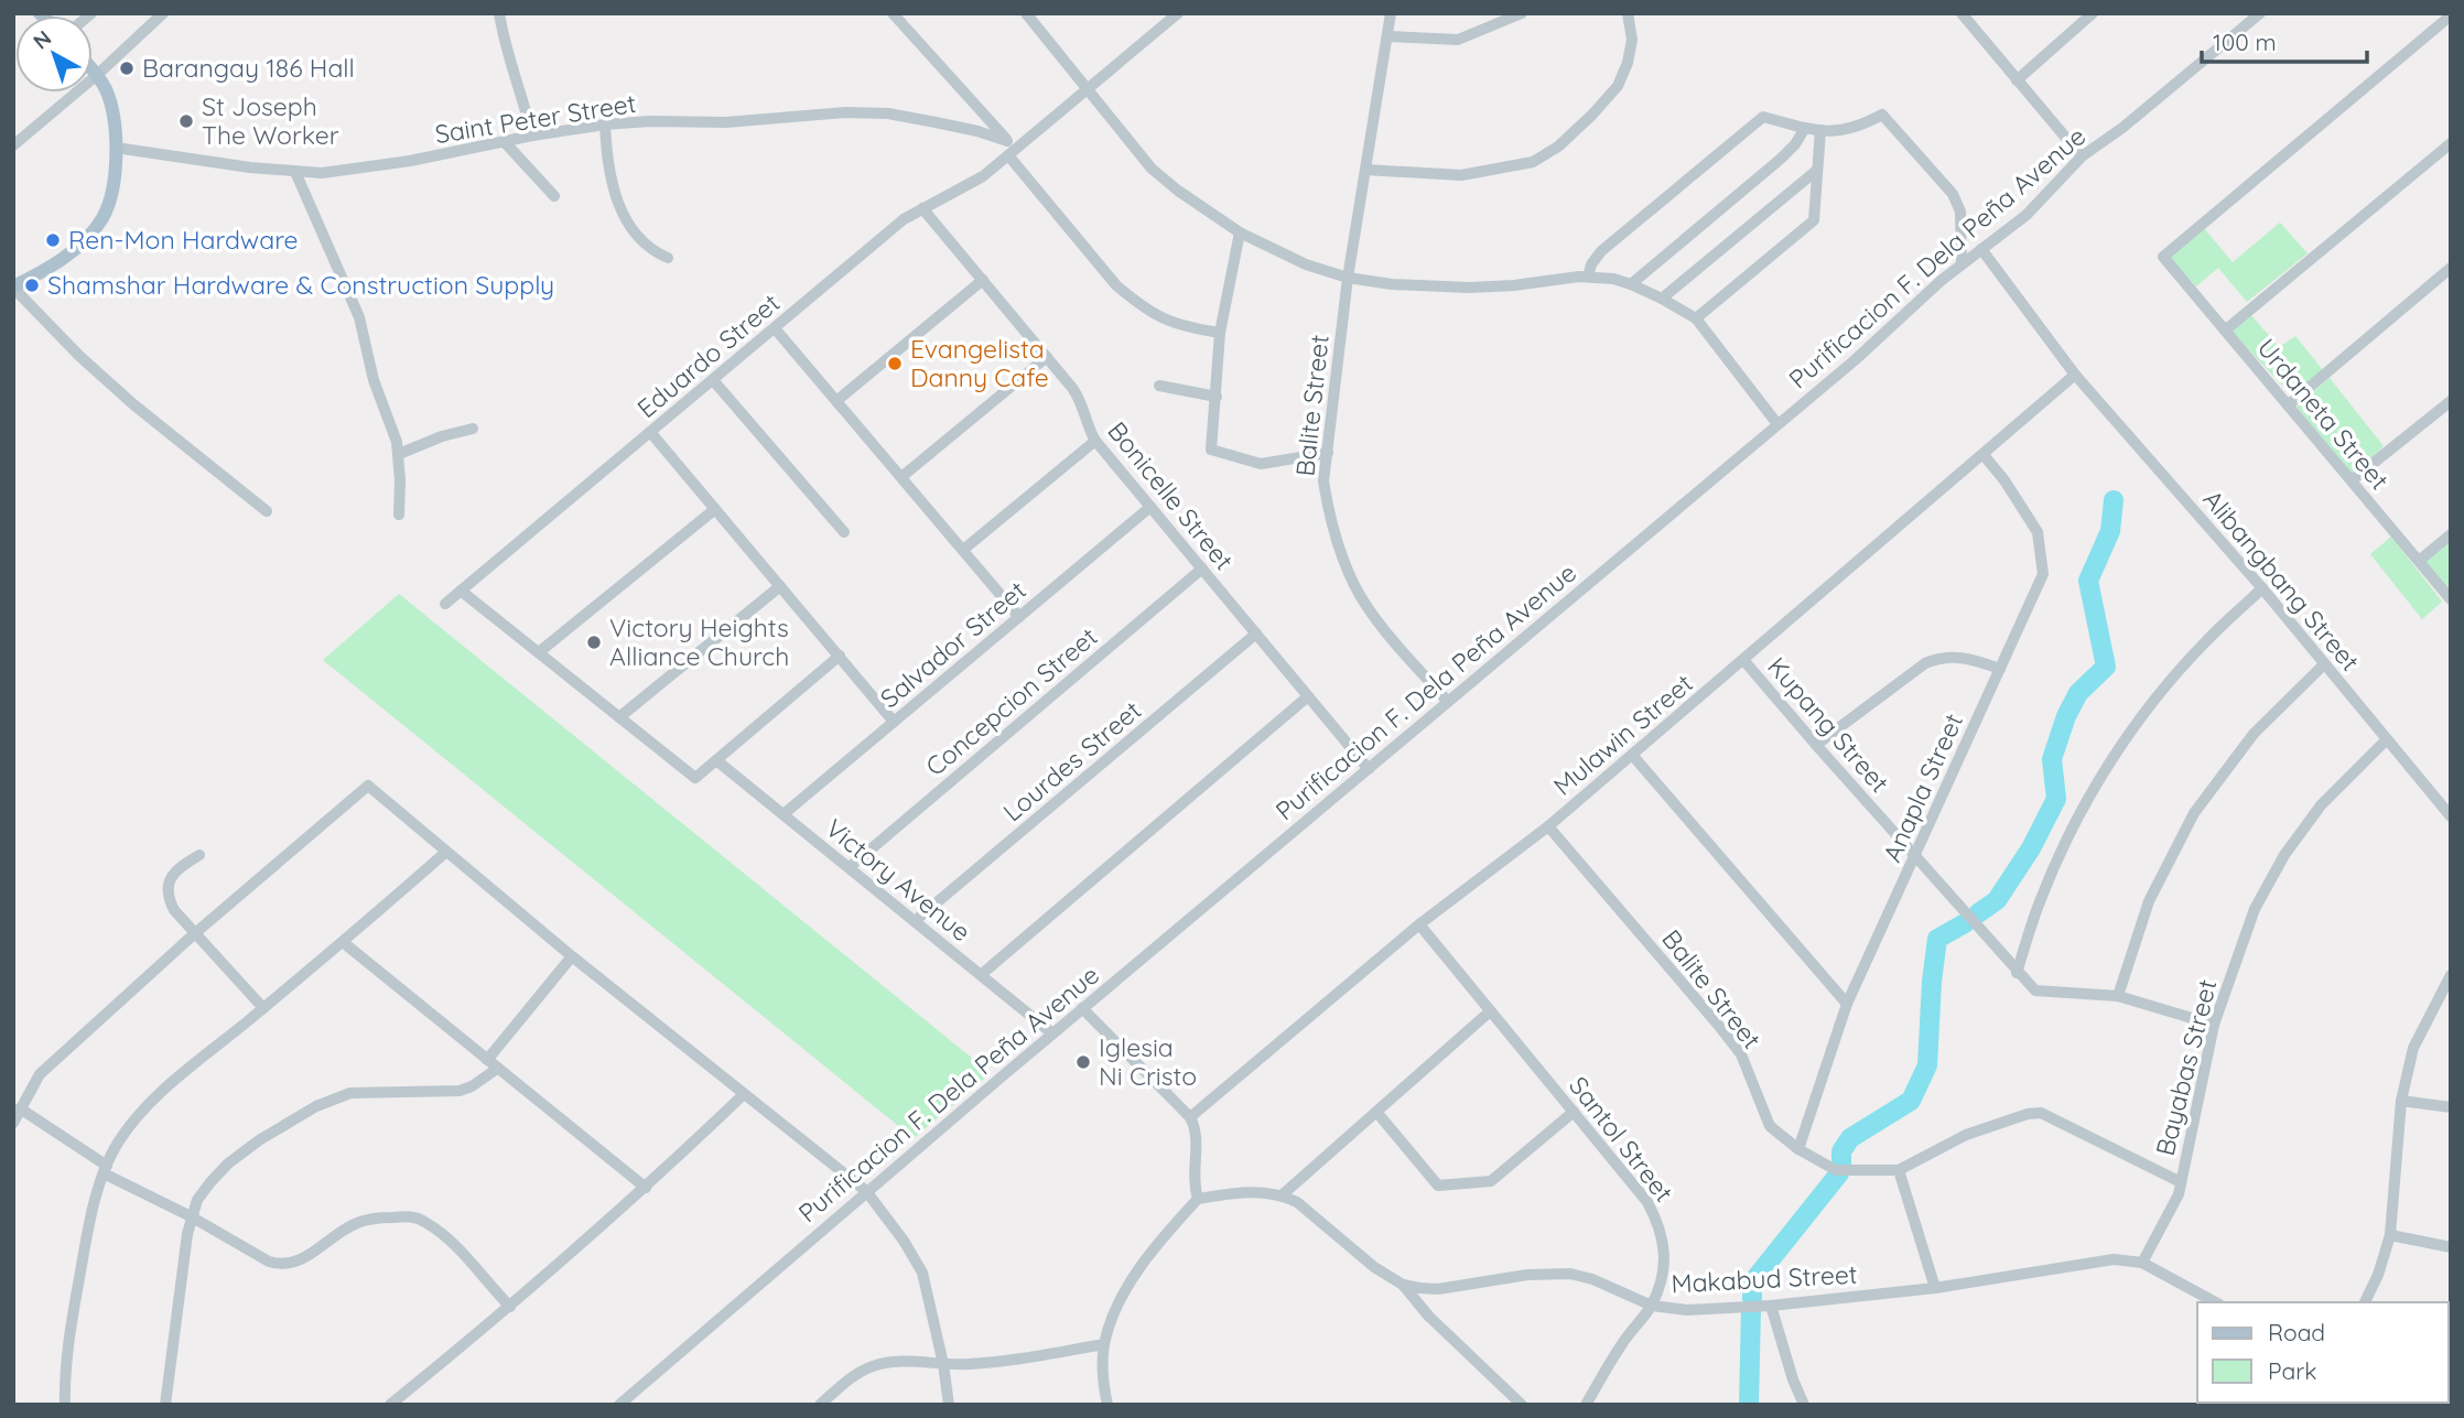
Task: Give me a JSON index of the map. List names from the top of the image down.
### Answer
{
  "streets": {
    "street": [
      "Saint Peter Street",
      "Purificacion F. Dela Peña Avenue",
      "Eduardo Street",
      "Balite Street",
      "Urdaneta Street",
      "Bonicelle Street",
      "Alibangbang Street",
      "Salvador Street",
      "Concepcion Street",
      "Kupang Street",
      "Mulawin Street",
      "Lourdes Street",
      "Anapla Street",
      "Victory Avenue",
      "Bayabas Street",
      "Santol Street",
      "Makabud Street"
    ]
  },
  "crossings": [
    ["Saint Peter Street", "Eduardo Street"],
    ["Purificacion F. Dela Peña Avenue", "Balite Street"],
    ["Purificacion F. Dela Peña Avenue", "Bonicelle Street"],
    ["Purificacion F. Dela Peña Avenue", "Alibangbang Street"],
    ["Purificacion F. Dela Peña Avenue", "Victory Avenue"],
    ["Eduardo Street", "Bonicelle Street"],
    ["Balite Street", "Mulawin Street"],
    ["Balite Street", "Anapla Street"],
    ["Balite Street", "Bayabas Street"],
    ["Bonicelle Street", "Salvador Street"],
    ["Bonicelle Street", "Concepcion Street"],
    ["Bonicelle Street", "Lourdes Street"],
    ["Alibangbang Street", "Mulawin Street"],
    ["Alibangbang Street", "Bayabas Street"],
    ["Salvador Street", "Victory Avenue"],
    ["Concepcion Street", "Victory Avenue"],
    ["Kupang Street", "Mulawin Street"],
    ["Kupang Street", "Anapla Street"],
    ["Kupang Street", "Bayabas Street"],
    ["Mulawin Street", "Anapla Street"],
    ["Mulawin Street", "Santol Street"],
    ["Lourdes Street", "Victory Avenue"],
    ["Bayabas Street", "Makabud Street"],
    ["Santol Street", "Makabud Street"]
  ],
  "places": [
    "Barangay 186 Hall",
    "St Joseph The Worker",
    "Ren-Mon Hardware",
    "Shamshar Hardware & Construction Supply",
    "Evangelista Danny Cafe",
    "Victory Heights Alliance Church",
    "Iglesia Ni Cristo"
  ],
  "legend": ["Road", "Park"],
  "scale_bar": "100 m",
  "north": "top left"
}
